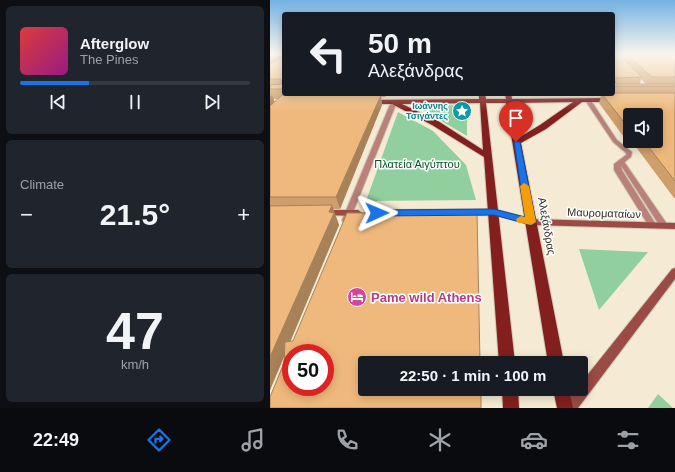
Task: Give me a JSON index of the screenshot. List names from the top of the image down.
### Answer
{
  "streets": {
    "main road": ["Μαυροματαίων", "Αλεξάνδρας"]
  },
  "crossings": [
    ["Μαυροματαίων", "Αλεξάνδρας"]
  ],
  "parks": ["Πλατεία Αιγύπτου"],
  "places": {
    "place": ["Ιωάννης Τσιγάντες"],
    "hotel": ["Pame wild Athens"]
  },
  "page": {
    "turn": ["50 m", "Αλεξάνδρας"],
    "song": ["Afterglow", "The Pines"],
    "tile": [
      "Climate",
      ["47", "km/h"]
    ],
    "heat": ["−", "21.5°", "+"],
    "limit": "50",
    "trip": "22:50 · 1 min · 100 m",
    "tabs": "22:49"
  }
}
